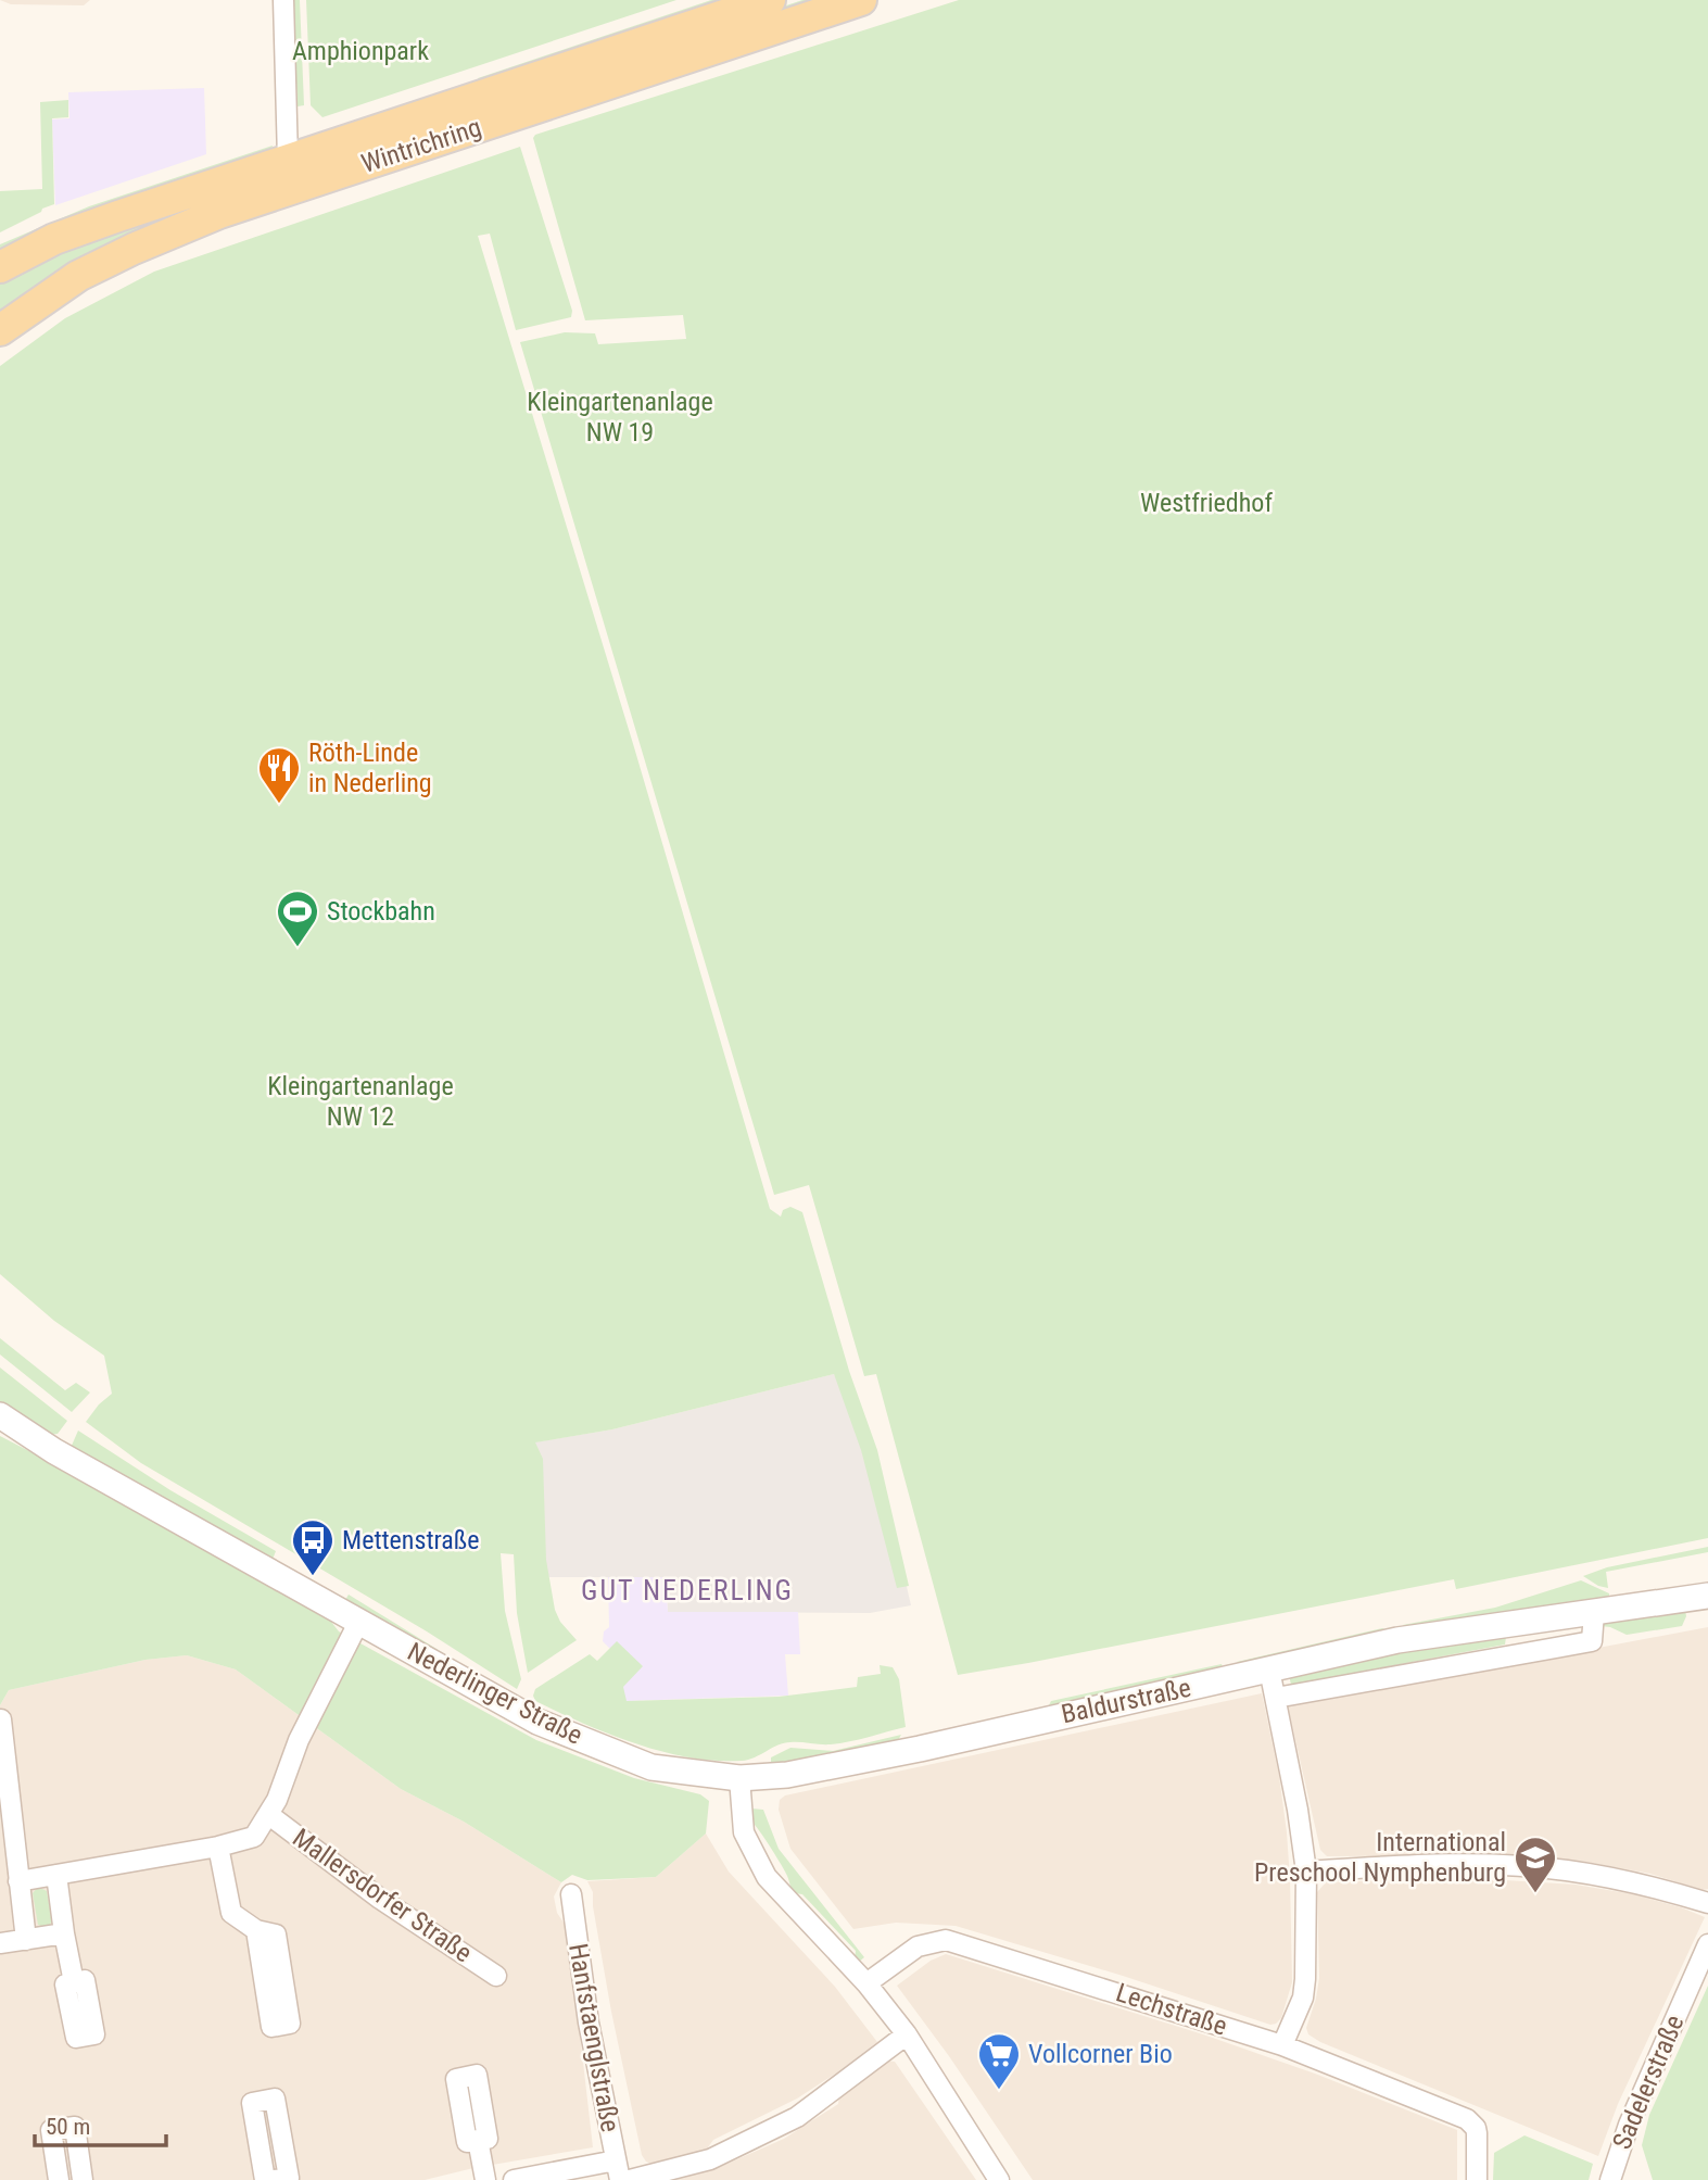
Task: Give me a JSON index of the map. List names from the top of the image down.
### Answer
{
  "streets": {
    "main road": ["Wintrichring"],
    "street": [
      "Nederlinger Straße",
      "Baldurstraße",
      "Mallersdorfer Straße",
      "Lechstraße",
      "Hanfstaenglstraße",
      "Sadelerstraße"
    ]
  },
  "crossings": [
    ["Nederlinger Straße", "Baldurstraße"]
  ],
  "districts": ["GUT NEDERLING"],
  "parks": [
    "Amphionpark",
    "Kleingartenanlage NW 19",
    "Westfriedhof",
    "Kleingartenanlage NW 12"
  ],
  "places": {
    "restaurant": ["Röth-Linde in Nederling"],
    "sports": ["Stockbahn"],
    "bus stop": ["Mettenstraße"],
    "school or university": ["International Preschool Nymphenburg"],
    "supermarket": ["Vollcorner Bio"]
  },
  "scale_bar": "50 m"
}
